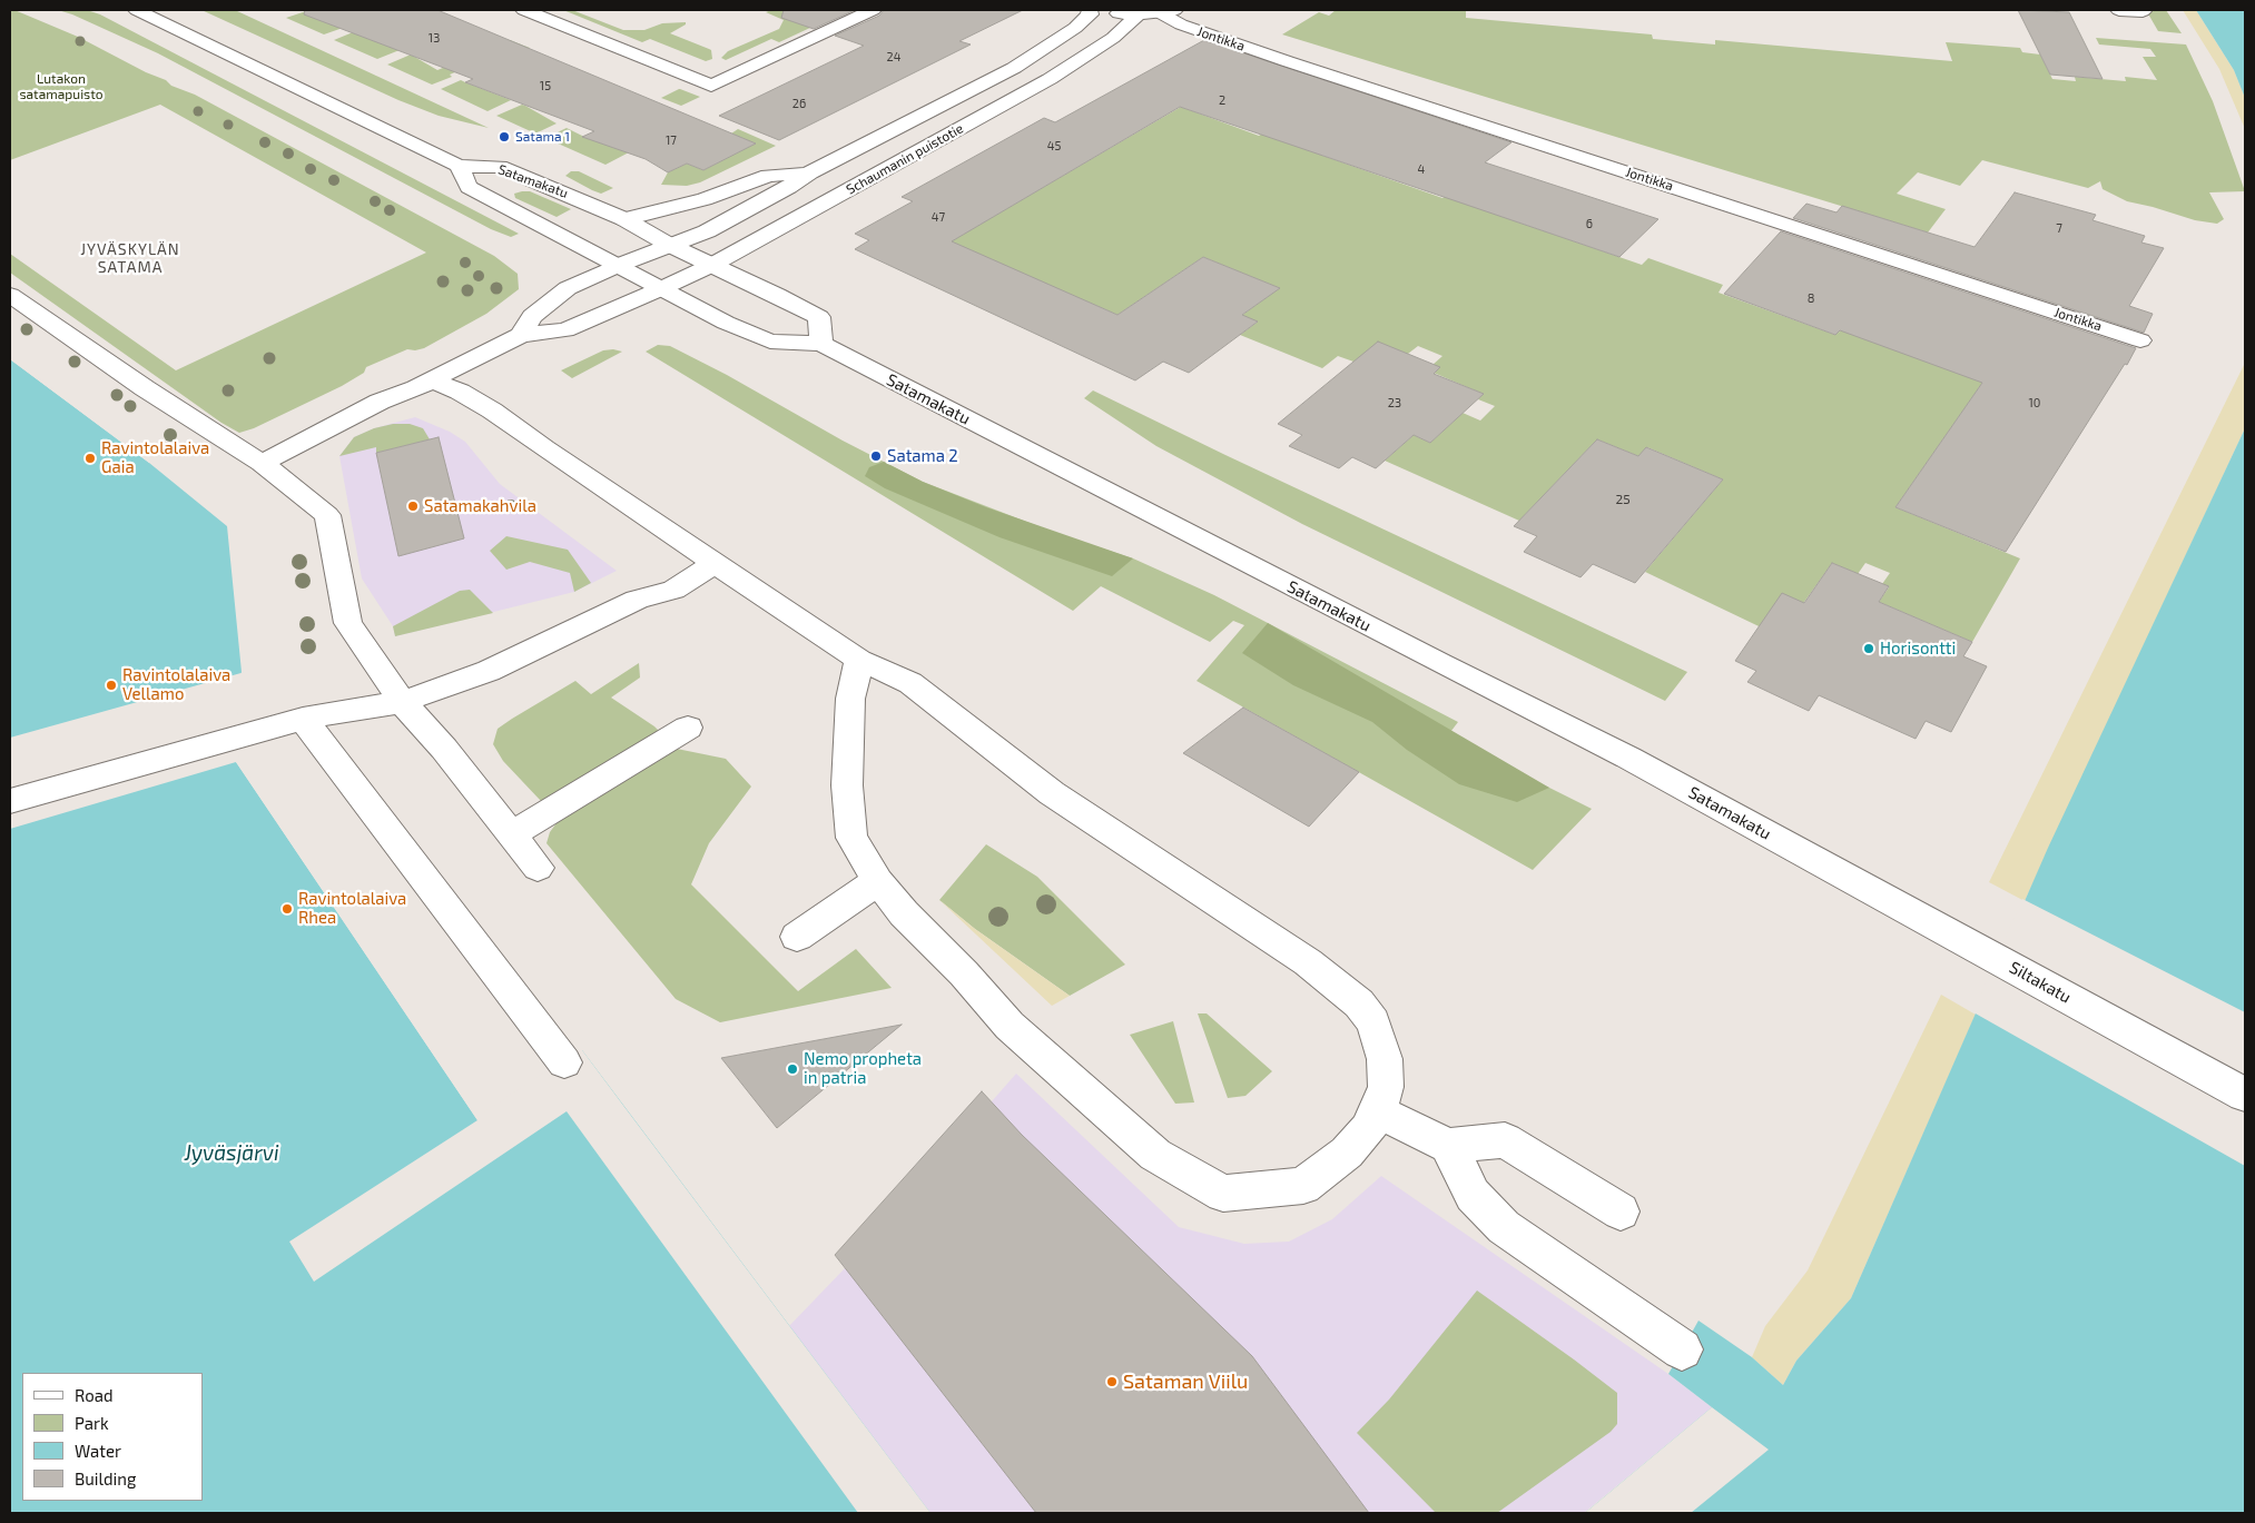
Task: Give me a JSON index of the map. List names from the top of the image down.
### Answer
{
  "streets": {
    "main road": [
      "Jontikka",
      "Schaumanin puistotie",
      "Satamakatu",
      "Siltakatu"
    ]
  },
  "crossings": [
    ["Schaumanin puistotie", "Satamakatu"],
    ["Satamakatu", "Siltakatu"]
  ],
  "districts": ["JYVÄSKYLÄN SATAMA"],
  "water": ["Jyväsjärvi"],
  "parks": ["Lutakon satamapuisto"],
  "places": [
    "Satama 1",
    "Satama 2",
    "Ravintolalaiva Gaia",
    "Satamakahvila",
    "Horisontti",
    "Ravintolalaiva Vellamo",
    "Ravintolalaiva Rhea",
    "Nemo propheta in patria",
    "Sataman Viilu"
  ],
  "house_numbers": [
    "13",
    "24",
    "15",
    "2",
    "26",
    "17",
    "45",
    "4",
    "47",
    "6",
    "7",
    "8",
    "23",
    "10",
    "25"
  ],
  "legend": [
    "Road",
    "Park",
    "Water",
    "Building"
  ]
}
